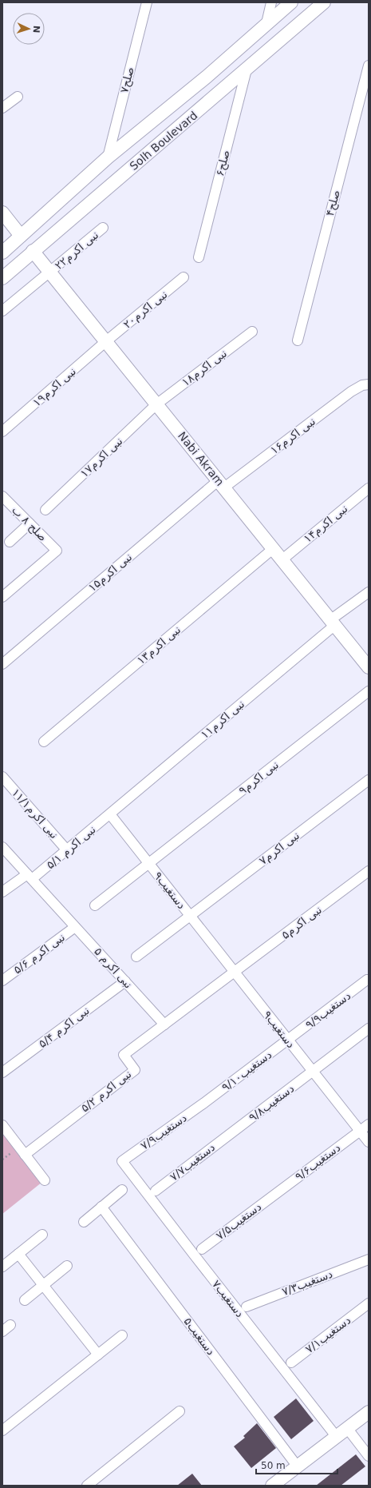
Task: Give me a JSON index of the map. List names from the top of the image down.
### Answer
{
  "streets": {
    "main road": ["Solh Boulevard", "Nabi Akram"],
    "street": [
      "صلح۷",
      "صلح۶",
      "صلح۴",
      "نبی اکرم۲۲",
      "نبی اکرم۲۰",
      "نبی اکرم۱۸",
      "نبی اکرم۱۹",
      "نبی اکرم۱۶",
      "نبی اکرم۱۷",
      "صلح ۸ ب",
      "نبی اکرم۱۴",
      "نبی اکرم۱۵",
      "نبی اکرم۱۳",
      "نبی اکرم۱۱",
      "نبی اکرم۹",
      "نبی اکرم۱۱/۱",
      "نبی اکرم ۵/۱",
      "نبی اکرم۷",
      "۹دستغیب",
      "نبی اکرم۵",
      "نبی اکرم ۵/۶",
      "نبی اکرم ۵",
      "دستغیب۹/۹",
      "نبی اکرم ۵/۴",
      "دستغیب۹",
      "دستغیب۹/۱۰",
      "نبی اکرم ۵/۲",
      "دستغیب۹/۸",
      "دستغیب۷/۹",
      "دستغیب۷/۷",
      "دستغیب۹/۶",
      "دستغیب۷/۵",
      "دستغیب۷/۳",
      "دستغیب۷",
      "دستغیب۷/۱",
      "دستغیب۵"
    ]
  },
  "crossings": [
    ["صلح۷", "Solh Boulevard"],
    ["Solh Boulevard", "صلح۶"],
    ["Solh Boulevard", "Nabi Akram"],
    ["نبی اکرم۲۲", "Nabi Akram"],
    ["نبی اکرم۲۰", "نبی اکرم۱۹"],
    ["نبی اکرم۲۰", "Nabi Akram"],
    ["نبی اکرم۱۸", "نبی اکرم۱۷"],
    ["نبی اکرم۱۸", "Nabi Akram"],
    ["نبی اکرم۱۹", "Nabi Akram"],
    ["نبی اکرم۱۶", "Nabi Akram"],
    ["نبی اکرم۱۶", "نبی اکرم۱۵"],
    ["نبی اکرم۱۷", "Nabi Akram"],
    ["Nabi Akram", "نبی اکرم۱۴"],
    ["Nabi Akram", "نبی اکرم۱۵"],
    ["Nabi Akram", "نبی اکرم۱۳"],
    ["Nabi Akram", "نبی اکرم۱۱"],
    ["نبی اکرم۱۱", "نبی اکرم ۵/۱"],
    ["نبی اکرم۹", "۹دستغیب"],
    ["نبی اکرم۱۱/۱", "نبی اکرم ۵/۱"],
    ["نبی اکرم ۵/۱", "نبی اکرم ۵"],
    ["نبی اکرم۷", "۹دستغیب"],
    ["نبی اکرم۷", "دستغیب۹"],
    ["۹دستغیب", "دستغیب۹"],
    ["نبی اکرم۵", "دستغیب۹"],
    ["نبی اکرم ۵/۶", "نبی اکرم ۵"],
    ["نبی اکرم ۵", "نبی اکرم ۵/۴"],
    ["نبی اکرم ۵", "نبی اکرم ۵/۲"],
    ["دستغیب۹/۹", "دستغیب۹"],
    ["دستغیب۹/۹", "دستغیب۹/۱۰"],
    ["دستغیب۹", "دستغیب۹/۱۰"],
    ["دستغیب۹", "دستغیب۹/۸"],
    ["دستغیب۹", "دستغیب۹/۶"],
    ["دستغیب۹/۱۰", "دستغیب۷/۹"],
    ["دستغیب۹/۸", "دستغیب۷/۷"],
    ["دستغیب۷/۹", "دستغیب۷"],
    ["دستغیب۹/۶", "دستغیب۷/۵"]
  ],
  "scale_bar": "50 m",
  "north": "right"
}
